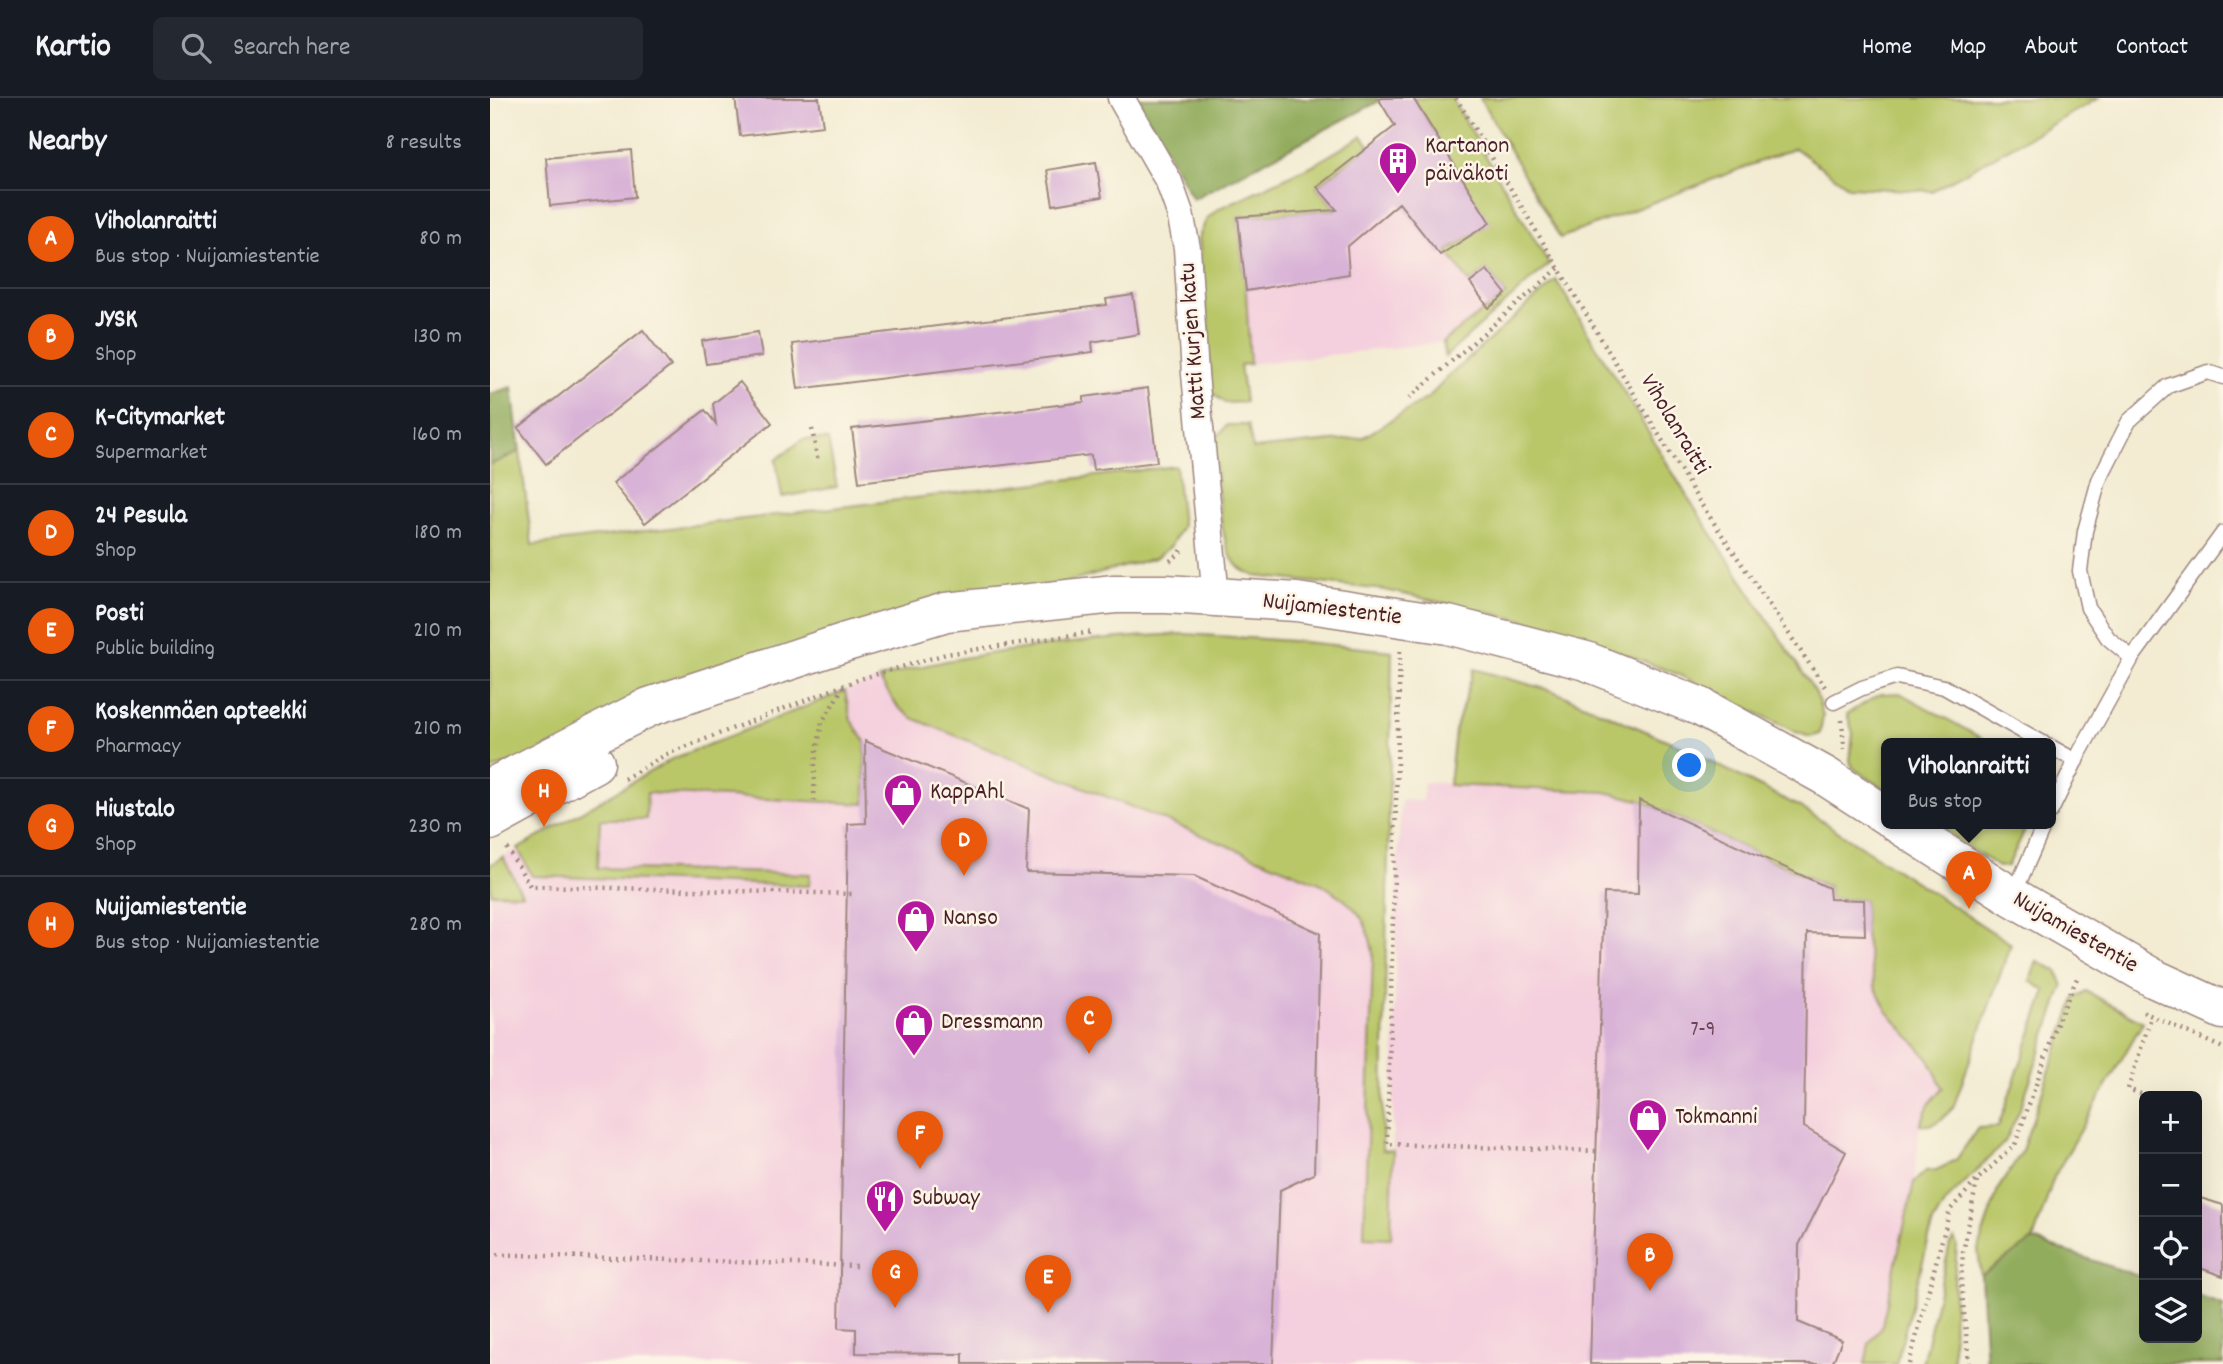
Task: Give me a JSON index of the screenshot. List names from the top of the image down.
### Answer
{
  "streets": {
    "main road": ["Nuijamiestentie"],
    "street": ["Matti Kurjen katu"],
    "path": ["Viholanraitti"]
  },
  "crossings": [
    ["Matti Kurjen katu", "Nuijamiestentie"],
    ["Viholanraitti", "Nuijamiestentie"]
  ],
  "places": {
    "building": ["Kartanon päiväkoti"],
    "shop": [
      "KappAhl",
      "Nanso",
      "Dressmann",
      "Tokmanni"
    ],
    "restaurant": ["Subway"]
  },
  "house_numbers": ["7-9"],
  "page": {
    "header": "Kartio",
    "search": "Search here",
    "nav": [
      "Home",
      "Map",
      "About",
      "Contact"
    ],
    "heading": ["Nearby", "8 results"],
    "list": [
      {
        "mark": "A",
        "name": "Viholanraitti",
        "note": "Bus stop · Nuijamiestentie",
        "value": "80 m"
      },
      {
        "mark": "B",
        "name": "JYSK",
        "note": "Shop",
        "value": "130 m"
      },
      {
        "mark": "C",
        "name": "K-Citymarket",
        "note": "Supermarket",
        "value": "160 m"
      },
      {
        "mark": "D",
        "name": "24 Pesula",
        "note": "Shop",
        "value": "180 m"
      },
      {
        "mark": "E",
        "name": "Posti",
        "note": "Public building",
        "value": "210 m"
      },
      {
        "mark": "F",
        "name": "Koskenmäen apteekki",
        "note": "Pharmacy",
        "value": "210 m"
      },
      {
        "mark": "G",
        "name": "Hiustalo",
        "note": "Shop",
        "value": "230 m"
      },
      {
        "mark": "H",
        "name": "Nuijamiestentie",
        "note": "Bus stop · Nuijamiestentie",
        "value": "280 m"
      }
    ],
    "popup": ["Viholanraitti", "Bus stop"],
    "pins": [
      "H",
      "D",
      "A",
      "C",
      "F",
      "B",
      "G",
      "E"
    ],
    "map_buttons": ["+", "−"]
  }
}
